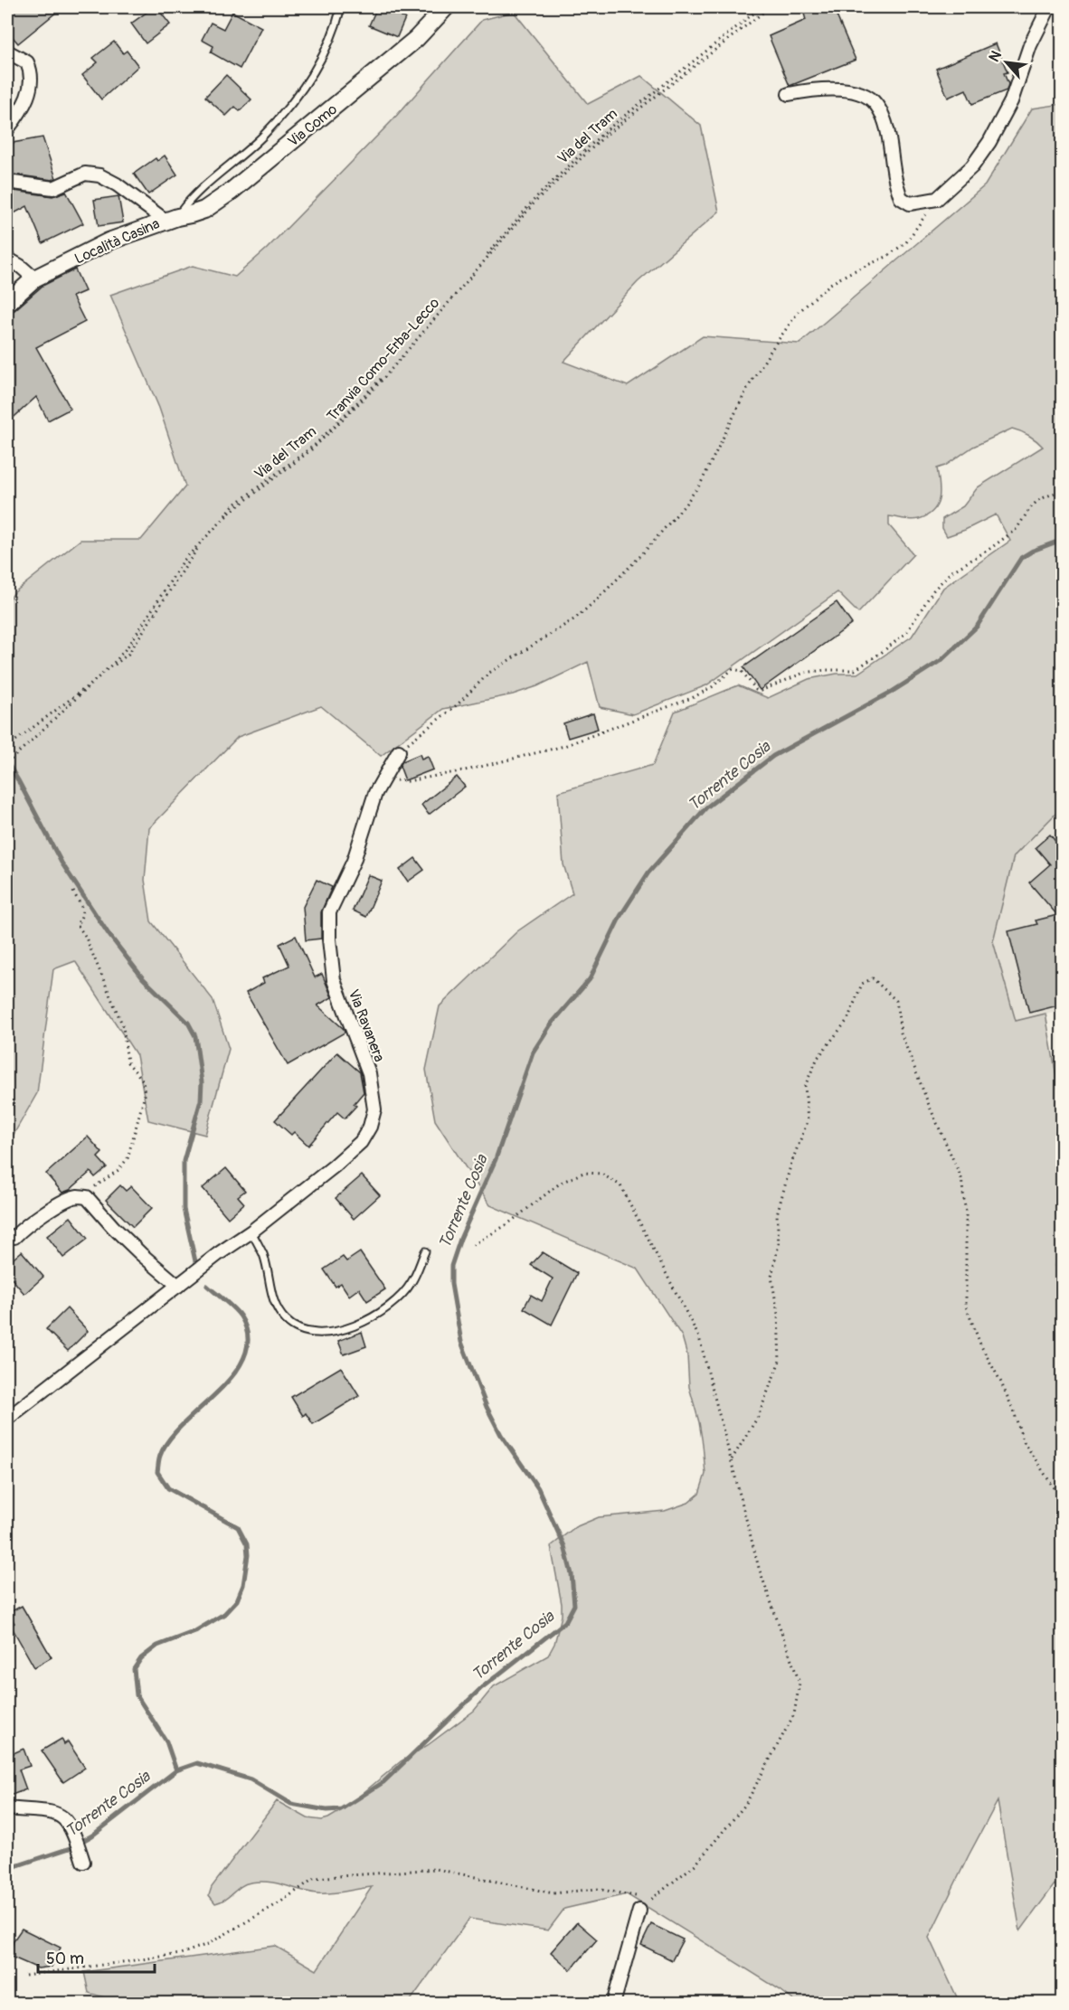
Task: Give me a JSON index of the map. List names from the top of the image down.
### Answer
{
  "streets": {
    "street": ["Via Como", "Località Casina", "Via Ravanera"],
    "path": ["Via del Tram", "Tranvia Como-Erba-Lecco"]
  },
  "crossings": [
    ["Via Como", "Località Casina"]
  ],
  "water": ["Torrente Cosia"],
  "scale_bar": "50 m",
  "north": "top left"
}
